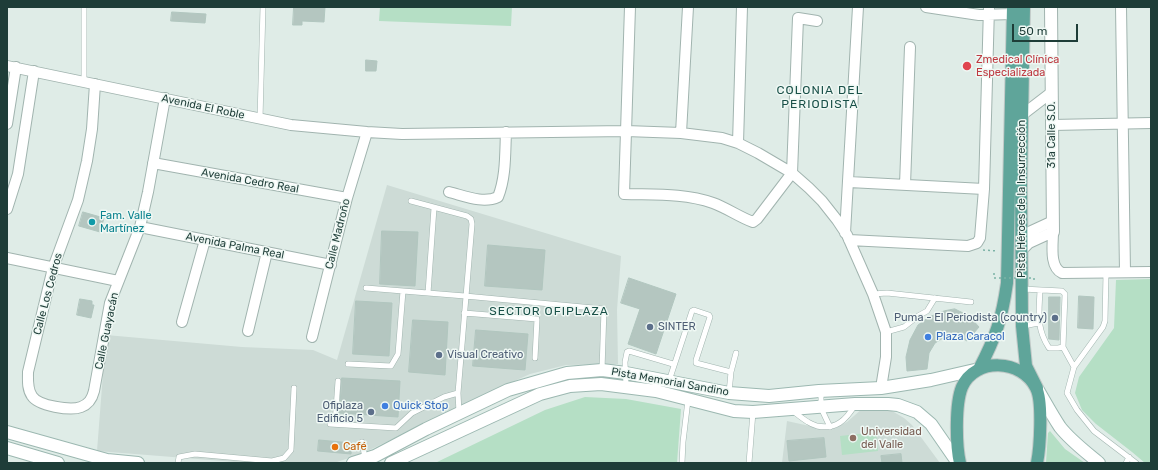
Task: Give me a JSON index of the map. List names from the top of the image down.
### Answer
{
  "streets": {
    "main road": ["31a Calle S.O.", "Pista Héroes de la Insurrección", "Pista Memorial Sandino"],
    "street": [
      "Avenida El Roble",
      "Avenida Cedro Real",
      "Calle Madroño",
      "Avenida Palma Real",
      "Calle Los Cedros",
      "Calle Guayacán"
    ]
  },
  "crossings": [
    ["Avenida El Roble", "Calle Madroño"],
    ["Avenida El Roble", "Calle Los Cedros"],
    ["Avenida El Roble", "Calle Guayacán"],
    ["Avenida El Roble", "Pista Memorial Sandino"],
    ["Avenida Cedro Real", "Calle Madroño"],
    ["Avenida Cedro Real", "Calle Guayacán"],
    ["Pista Héroes de la Insurrección", "Pista Memorial Sandino"],
    ["Calle Madroño", "Avenida Palma Real"],
    ["Avenida Palma Real", "Calle Guayacán"],
    ["Calle Los Cedros", "Calle Guayacán"]
  ],
  "districts": ["COLONIA DEL PERIODISTA", "SECTOR OFIPLAZA"],
  "places": [
    "Zmedical Clínica Especializada",
    "Fam. Valle Martínez",
    "Puma - El Periodista (country)",
    "SINTER",
    "Plaza Caracol",
    "Visual Creativo",
    "Quick Stop",
    "Ofiplaza Edificio 5",
    "Universidad del Valle",
    "Café"
  ],
  "scale_bar": "50 m"
}
